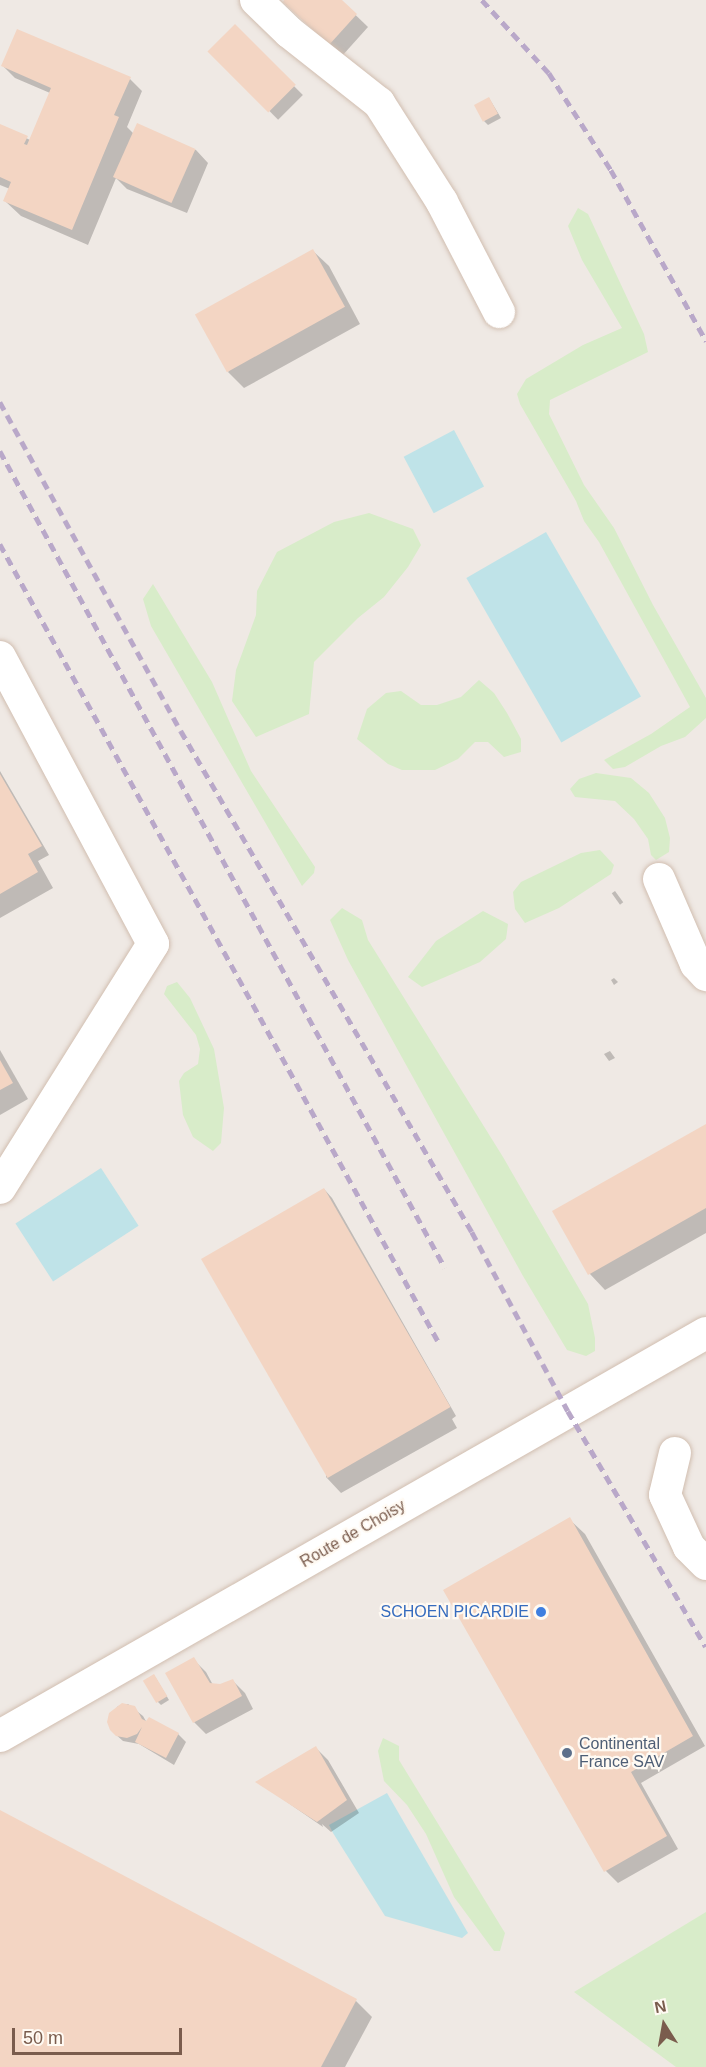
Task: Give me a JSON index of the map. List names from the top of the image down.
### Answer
{
  "streets": {
    "street": ["Route de Choisy"]
  },
  "places": ["SCHOEN PICARDIE", "Continental France SAV"],
  "scale_bar": "50 m",
  "north": "top"
}
